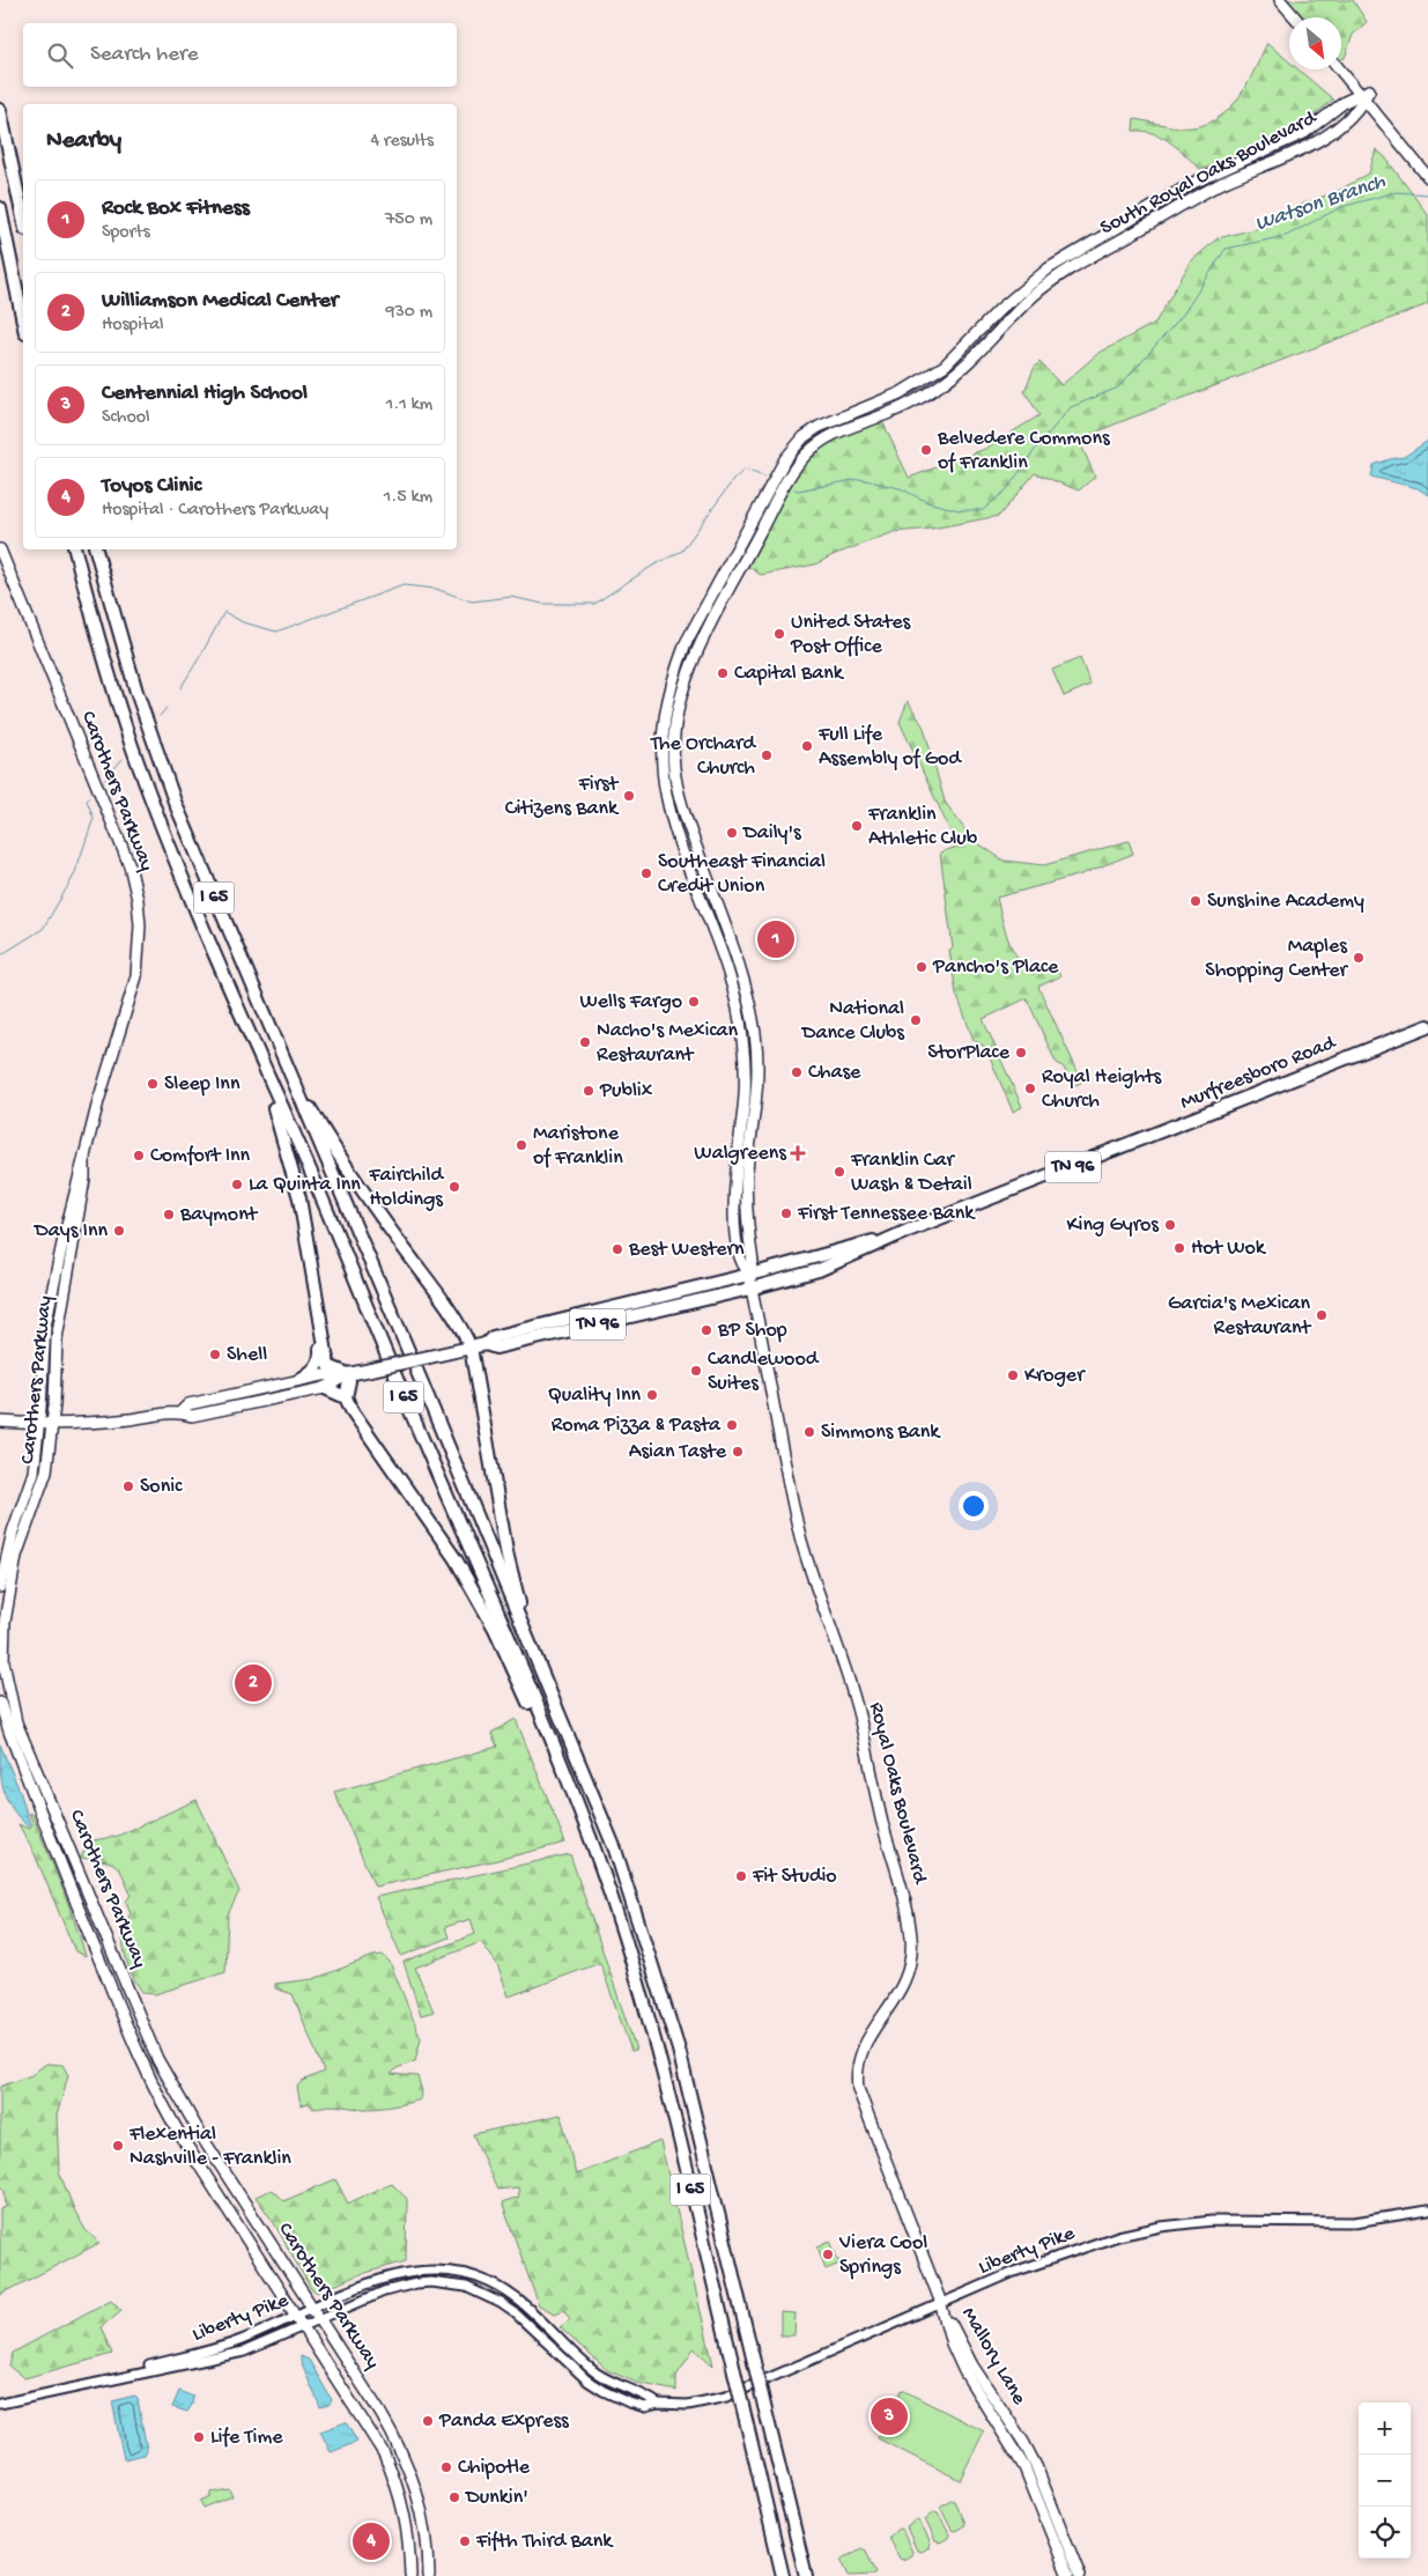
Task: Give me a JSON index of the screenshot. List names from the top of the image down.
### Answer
{
  "streets": {
    "highway": ["I 65", "Murfreesboro Road", "TN 96"],
    "main road": [
      "South Royal Oaks Boulevard",
      "Carothers Parkway",
      "Royal Oaks Boulevard",
      "Mallory Lane"
    ],
    "street": ["Liberty Pike"]
  },
  "crossings": [
    ["South Royal Oaks Boulevard", "Murfreesboro Road"],
    ["South Royal Oaks Boulevard", "Royal Oaks Boulevard"],
    ["Carothers Parkway", "Murfreesboro Road"],
    ["Carothers Parkway", "Liberty Pike"],
    ["Murfreesboro Road", "Royal Oaks Boulevard"],
    ["Royal Oaks Boulevard", "Liberty Pike"],
    ["Royal Oaks Boulevard", "Mallory Lane"],
    ["Liberty Pike", "Mallory Lane"]
  ],
  "water": ["Watson Branch"],
  "places": {
    "other": [
      "Belvedere Commons of Franklin",
      "United States Post Office",
      "Capital Bank",
      "Full Life Assembly of God",
      "The Orchard Church",
      "First Citizens Bank",
      "Franklin Athletic Club",
      "Daily's",
      "Southeast Financial Credit Union",
      "Sunshine Academy",
      "Maples Shopping Center",
      "Pancho's Place",
      "Wells Fargo",
      "National Dance Clubs",
      "Nacho's Mexican Restaurant",
      "StorPlace",
      "Chase",
      "Sleep Inn",
      "Royal Heights Church",
      "Publix",
      "Maristone of Franklin",
      "Comfort Inn",
      "Franklin Car Wash & Detail",
      "La Quinta Inn",
      "Fairchild Holdings",
      "First Tennessee Bank",
      "Baymont",
      "King Gyros",
      "Days Inn",
      "Hot Wok",
      "Best Western",
      "Garcia's Mexican Restaurant",
      "BP Shop",
      "Shell",
      "Candlewood Suites",
      "Kroger",
      "Quality Inn",
      "Roma Pizza & Pasta",
      "Simmons Bank",
      "Asian Taste",
      "Sonic",
      "Fit Studio",
      "Flexential Nashville - Franklin",
      "Viera Cool Springs",
      "Panda Express",
      "Life Time",
      "Chipotle",
      "Dunkin'",
      "Fifth Third Bank"
    ],
    "health": ["Walgreens"]
  },
  "north": "bottom right",
  "page": {
    "search": "Search here",
    "heading": ["Nearby", "4 results"],
    "list": [
      {
        "mark": "1",
        "name": "Rock Box Fitness",
        "note": "Sports",
        "value": "750 m"
      },
      {
        "mark": "2",
        "name": "Williamson Medical Center",
        "note": "Hospital",
        "value": "930 m"
      },
      {
        "mark": "3",
        "name": "Centennial High School",
        "note": "School",
        "value": "1.1 km"
      },
      {
        "mark": "4",
        "name": "Toyos Clinic",
        "note": "Hospital · Carothers Parkway",
        "value": "1.5 km"
      }
    ],
    "pins": [
      "1",
      "2",
      "3",
      "4"
    ],
    "map_buttons": ["+", "−"]
  }
}
